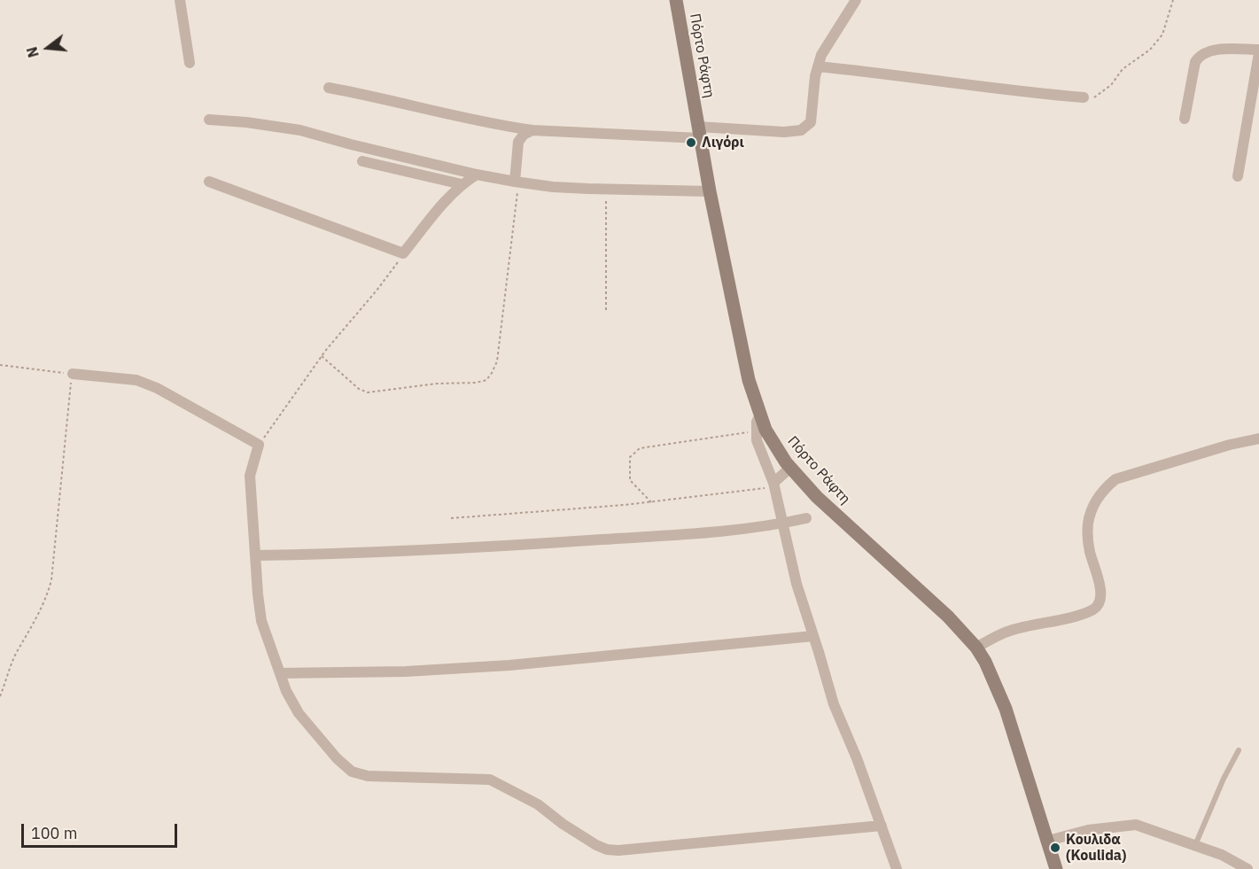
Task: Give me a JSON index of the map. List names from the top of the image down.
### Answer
{
  "streets": {
    "main road": ["Πόρτο Ράφτη"]
  },
  "places": ["Λιγόρι", "Κουλιδα (Koulida)"],
  "scale_bar": "100 m",
  "north": "left"
}
